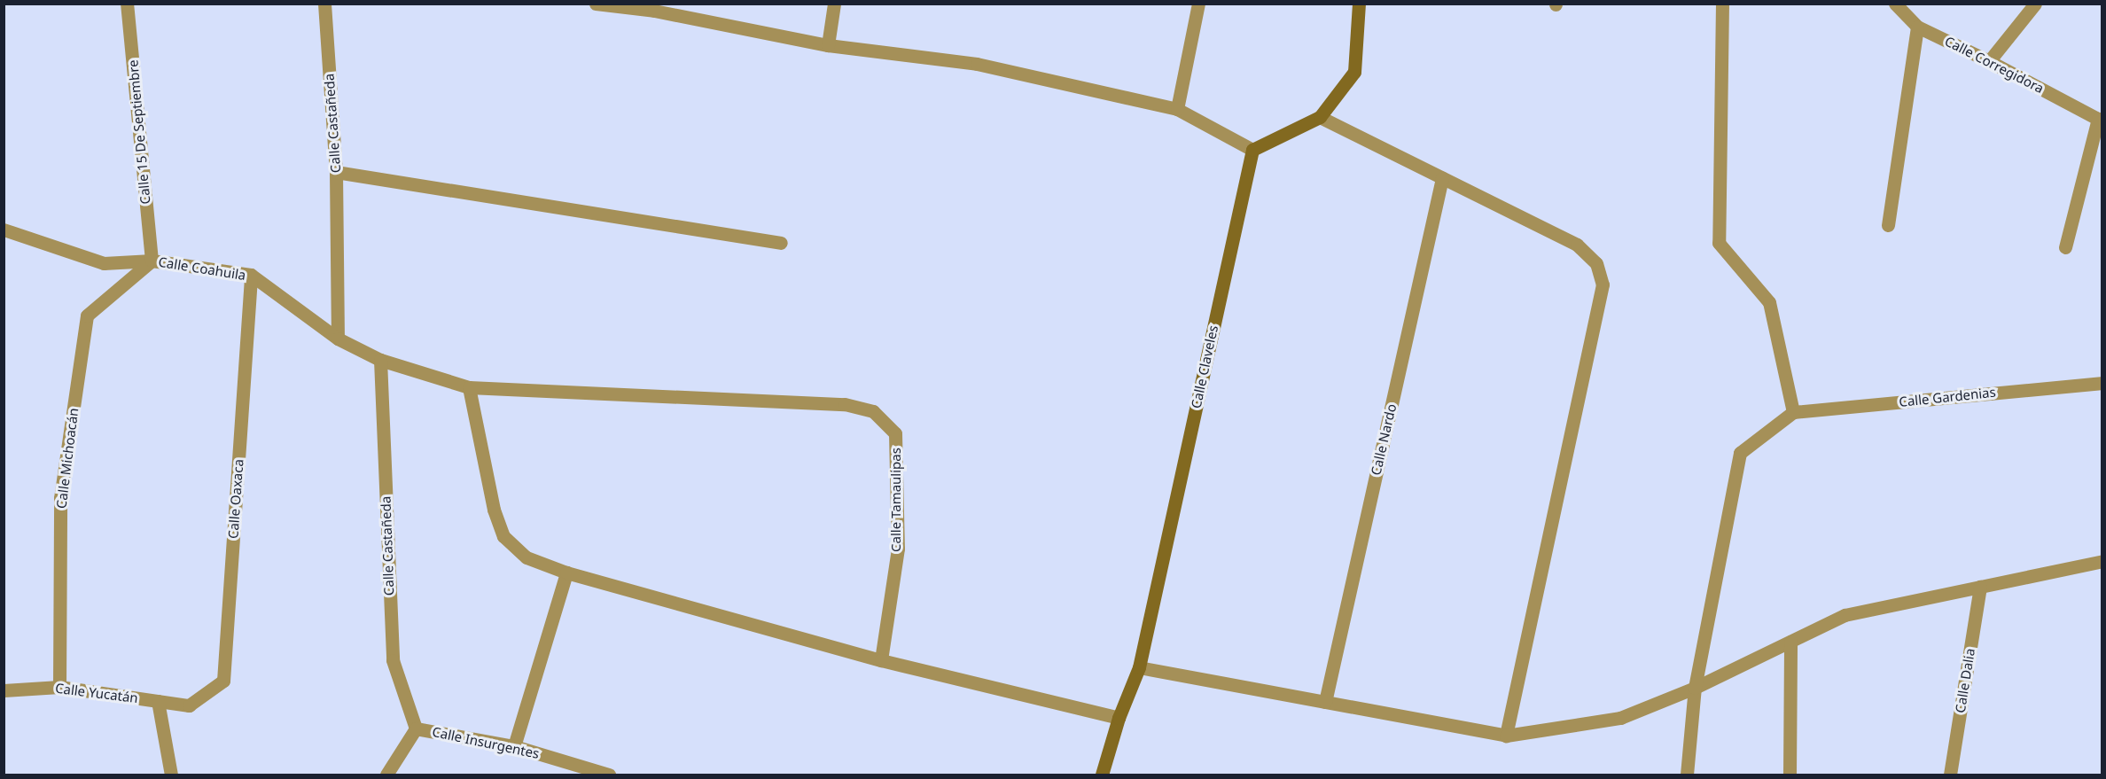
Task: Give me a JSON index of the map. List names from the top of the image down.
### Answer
{
  "streets": {
    "main road": ["Calle Claveles"],
    "street": [
      "Calle Corregidora",
      "Calle Castañeda",
      "Calle 15 De Septiembre",
      "Calle Coahuila",
      "Calle Gardenias",
      "Calle Nardo",
      "Calle Michoacán",
      "Calle Oaxaca",
      "Calle Tamaulipas",
      "Calle Dalia",
      "Calle Yucatán",
      "Calle Insurgentes"
    ]
  },
  "crossings": [
    ["Calle Castañeda", "Calle Coahuila"],
    ["Calle Castañeda", "Calle Insurgentes"],
    ["Calle 15 De Septiembre", "Calle Coahuila"],
    ["Calle 15 De Septiembre", "Calle Michoacán"],
    ["Calle Coahuila", "Calle Michoacán"],
    ["Calle Coahuila", "Calle Oaxaca"],
    ["Calle Coahuila", "Calle Tamaulipas"],
    ["Calle Michoacán", "Calle Yucatán"],
    ["Calle Oaxaca", "Calle Yucatán"]
  ]
}
